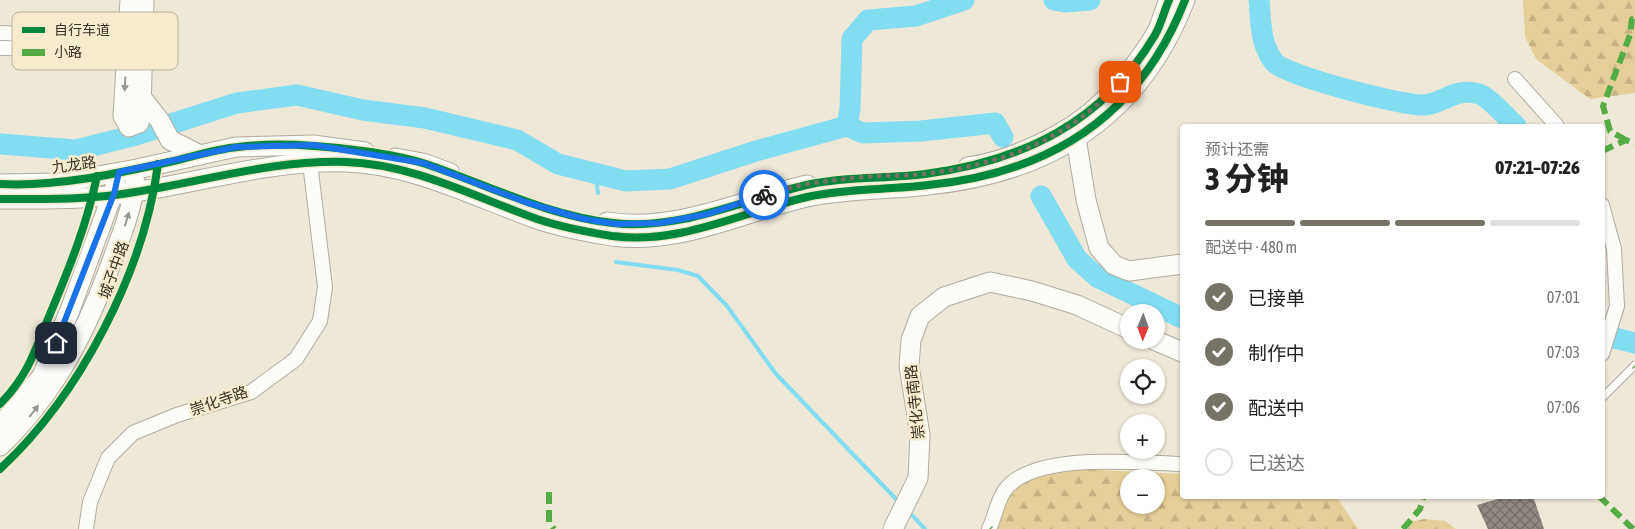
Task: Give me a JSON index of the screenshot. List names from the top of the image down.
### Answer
{
  "streets": {
    "main road": ["九龙路", "城子中路", "崇化寺南路"],
    "street": ["崇化寺路"]
  },
  "crossings": [
    ["九龙路", "城子中路"],
    ["九龙路", "崇化寺路"]
  ],
  "legend": ["自行车道", "小路"],
  "north": "bottom",
  "page": {
    "heading": ["3 分钟", "预计还需", "07:21–07:26"],
    "bar": "配送中 · 480 m",
    "list": [
      ["已接单", "07:01"],
      ["制作中", "07:03"],
      ["配送中", "07:06"],
      "已送达"
    ],
    "map_buttons": ["+", "−"]
  }
}
